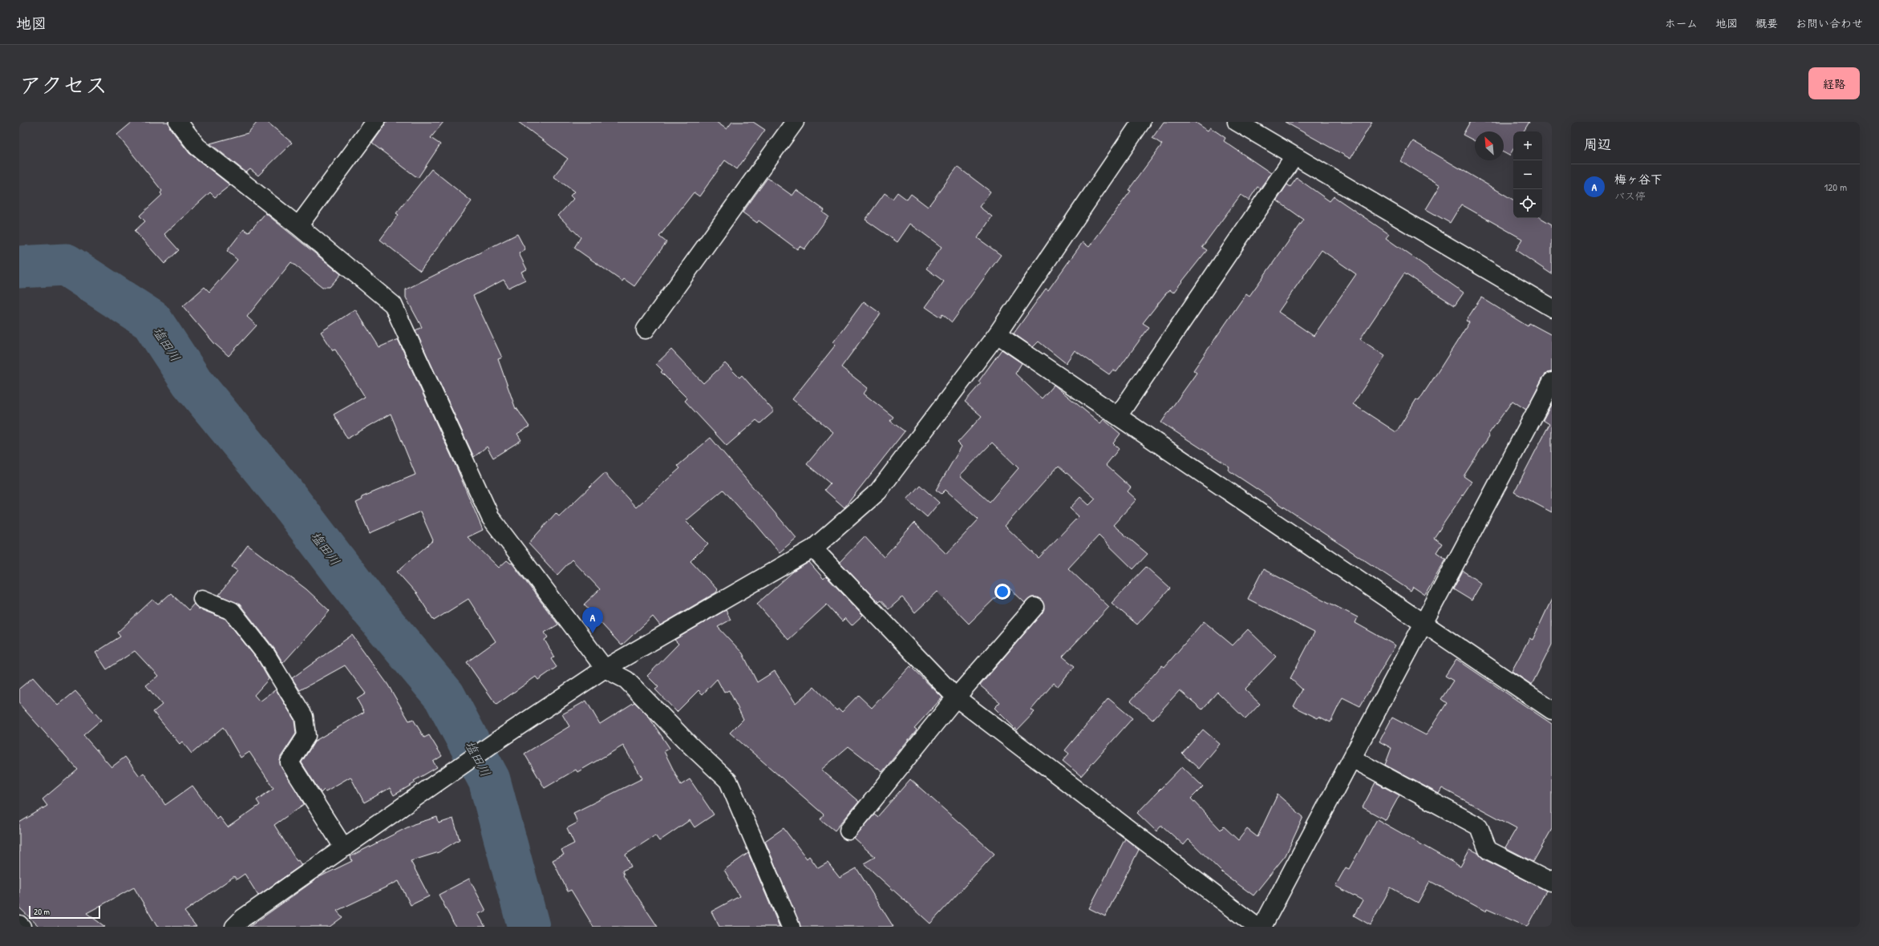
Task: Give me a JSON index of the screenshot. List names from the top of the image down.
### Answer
{
  "water": ["塩田川"],
  "scale_bar": "20 m",
  "north": "top left",
  "page": {
    "header": "地図",
    "nav": [
      "ホーム",
      "地図",
      "概要",
      "お問い合わせ"
    ],
    "title": "アクセス",
    "buttons": "経路",
    "heading": "周辺",
    "map_buttons": ["+", "−"],
    "list": [
      {
        "mark": "A",
        "name": "梅ヶ谷下",
        "note": "バス停",
        "value": "120 m"
      }
    ],
    "pins": "A",
    "scale": "20 m"
  }
}
